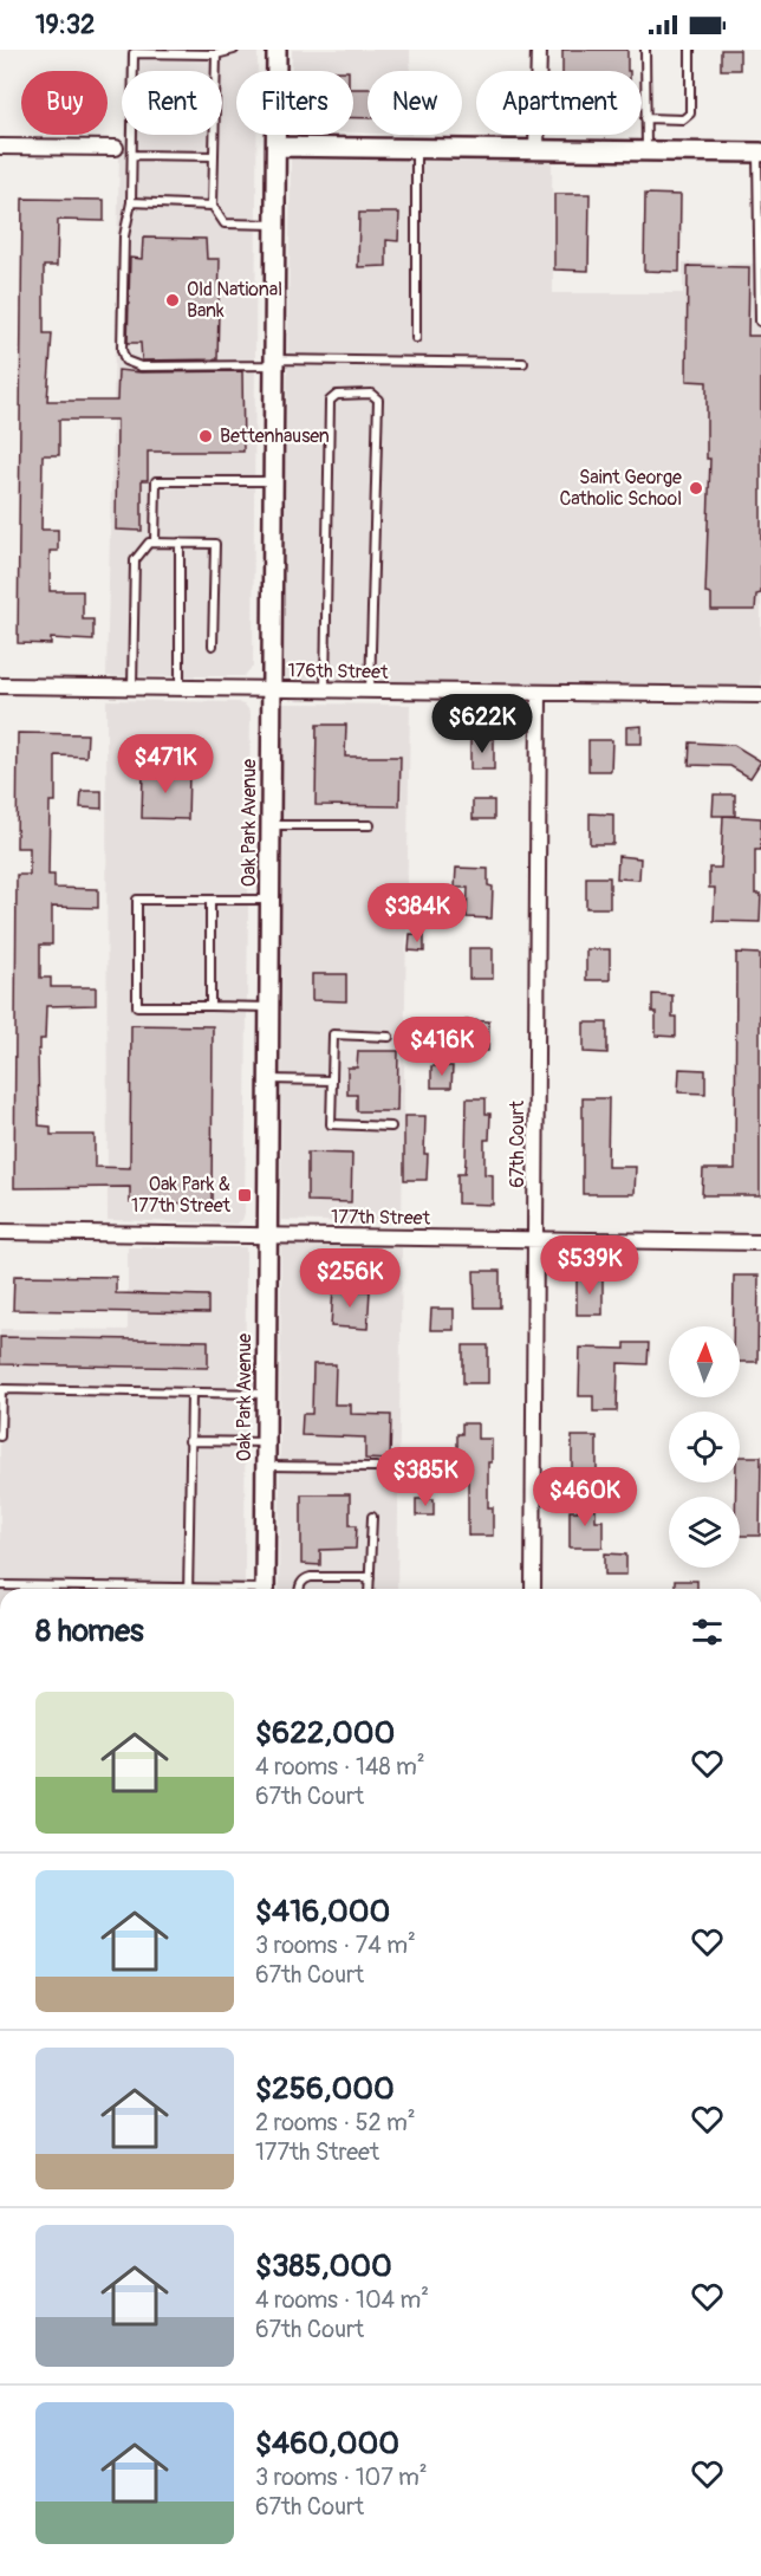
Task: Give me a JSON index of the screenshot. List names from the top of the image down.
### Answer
{
  "streets": {
    "street": [
      "176th Street",
      "Oak Park Avenue",
      "67th Court",
      "177th Street"
    ]
  },
  "crossings": [
    ["176th Street", "Oak Park Avenue"],
    ["176th Street", "67th Court"],
    ["Oak Park Avenue", "177th Street"],
    ["67th Court", "177th Street"]
  ],
  "places": {
    "other": ["Old National Bank", "Bettenhausen", "Saint George Catholic School"],
    "transit": ["Oak Park & 177th Street"]
  },
  "north": "top",
  "page": {
    "status": "19:32",
    "chip": [
      "Buy",
      "Rent",
      "Filters",
      "New",
      "Apartment"
    ],
    "price": [
      "$622K",
      "$471K",
      "$384K",
      "$416K",
      "$539K",
      "$256K",
      "$385K",
      "$460K"
    ],
    "heading": "8 homes",
    "list": [
      {
        "name": "$622,000",
        "note": "4 rooms · 148 m² · 67th Court"
      },
      {
        "name": "$416,000",
        "note": "3 rooms · 74 m² · 67th Court"
      },
      {
        "name": "$256,000",
        "note": "2 rooms · 52 m² · 177th Street"
      },
      {
        "name": "$385,000",
        "note": "4 rooms · 104 m² · 67th Court"
      },
      {
        "name": "$460,000",
        "note": "3 rooms · 107 m² · 67th Court"
      }
    ]
  }
}
